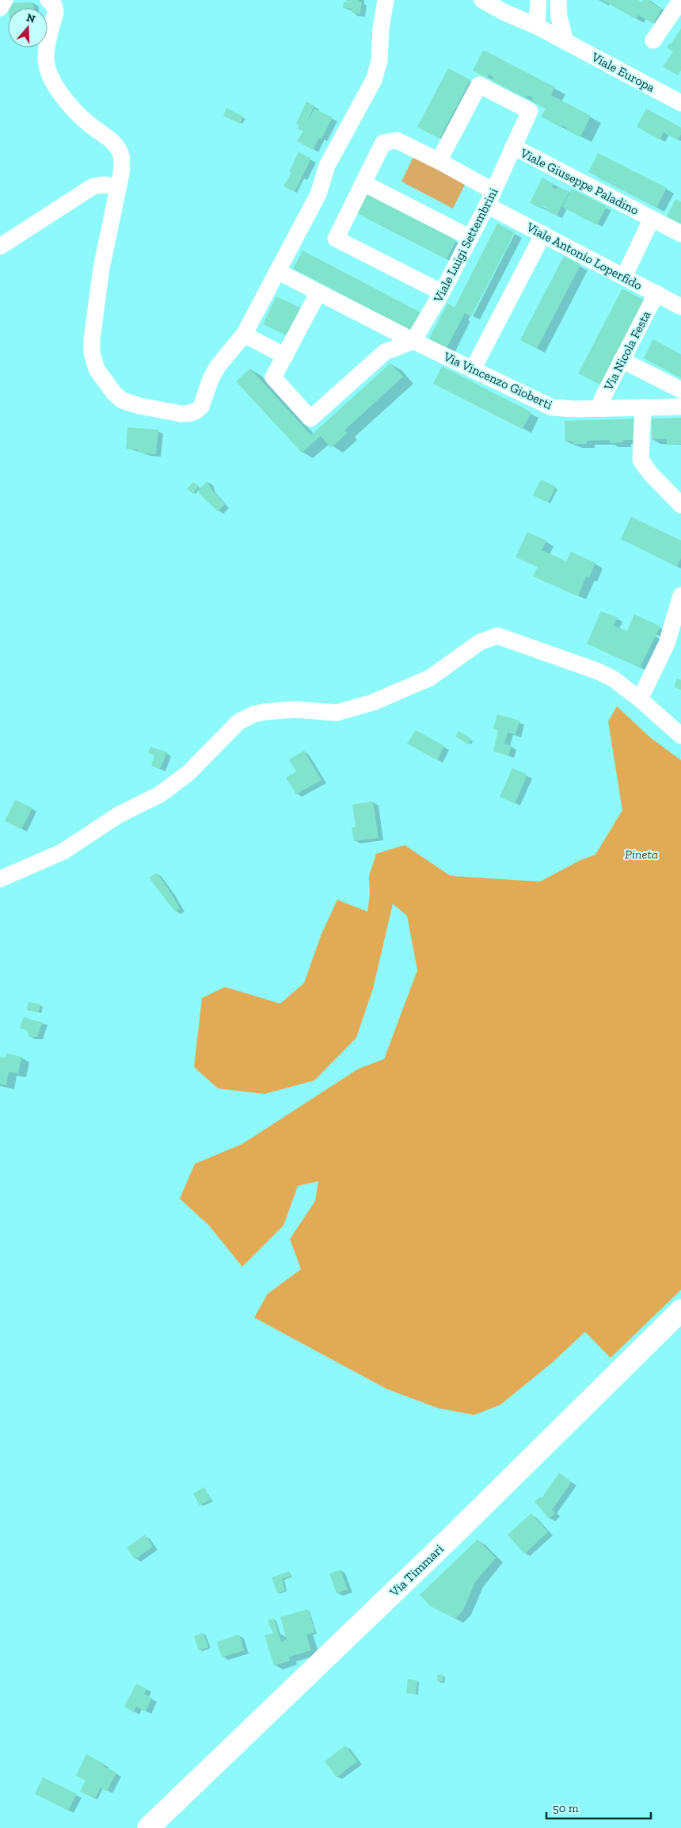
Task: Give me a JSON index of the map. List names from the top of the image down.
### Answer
{
  "streets": {
    "main road": ["Via Timmari"],
    "street": [
      "Viale Europa",
      "Viale Giuseppe Paladino",
      "Viale Luigi Settembrini",
      "Viale Antonio Loperfido",
      "Via Nicola Festa",
      "Via Vincenzo Gioberti"
    ]
  },
  "crossings": [
    ["Viale Giuseppe Paladino", "Viale Luigi Settembrini"],
    ["Viale Giuseppe Paladino", "Viale Antonio Loperfido"],
    ["Viale Luigi Settembrini", "Viale Antonio Loperfido"],
    ["Viale Luigi Settembrini", "Via Vincenzo Gioberti"],
    ["Viale Antonio Loperfido", "Via Nicola Festa"],
    ["Via Nicola Festa", "Via Vincenzo Gioberti"]
  ],
  "parks": ["Pineta"],
  "scale_bar": "50 m",
  "north": "top"
}
